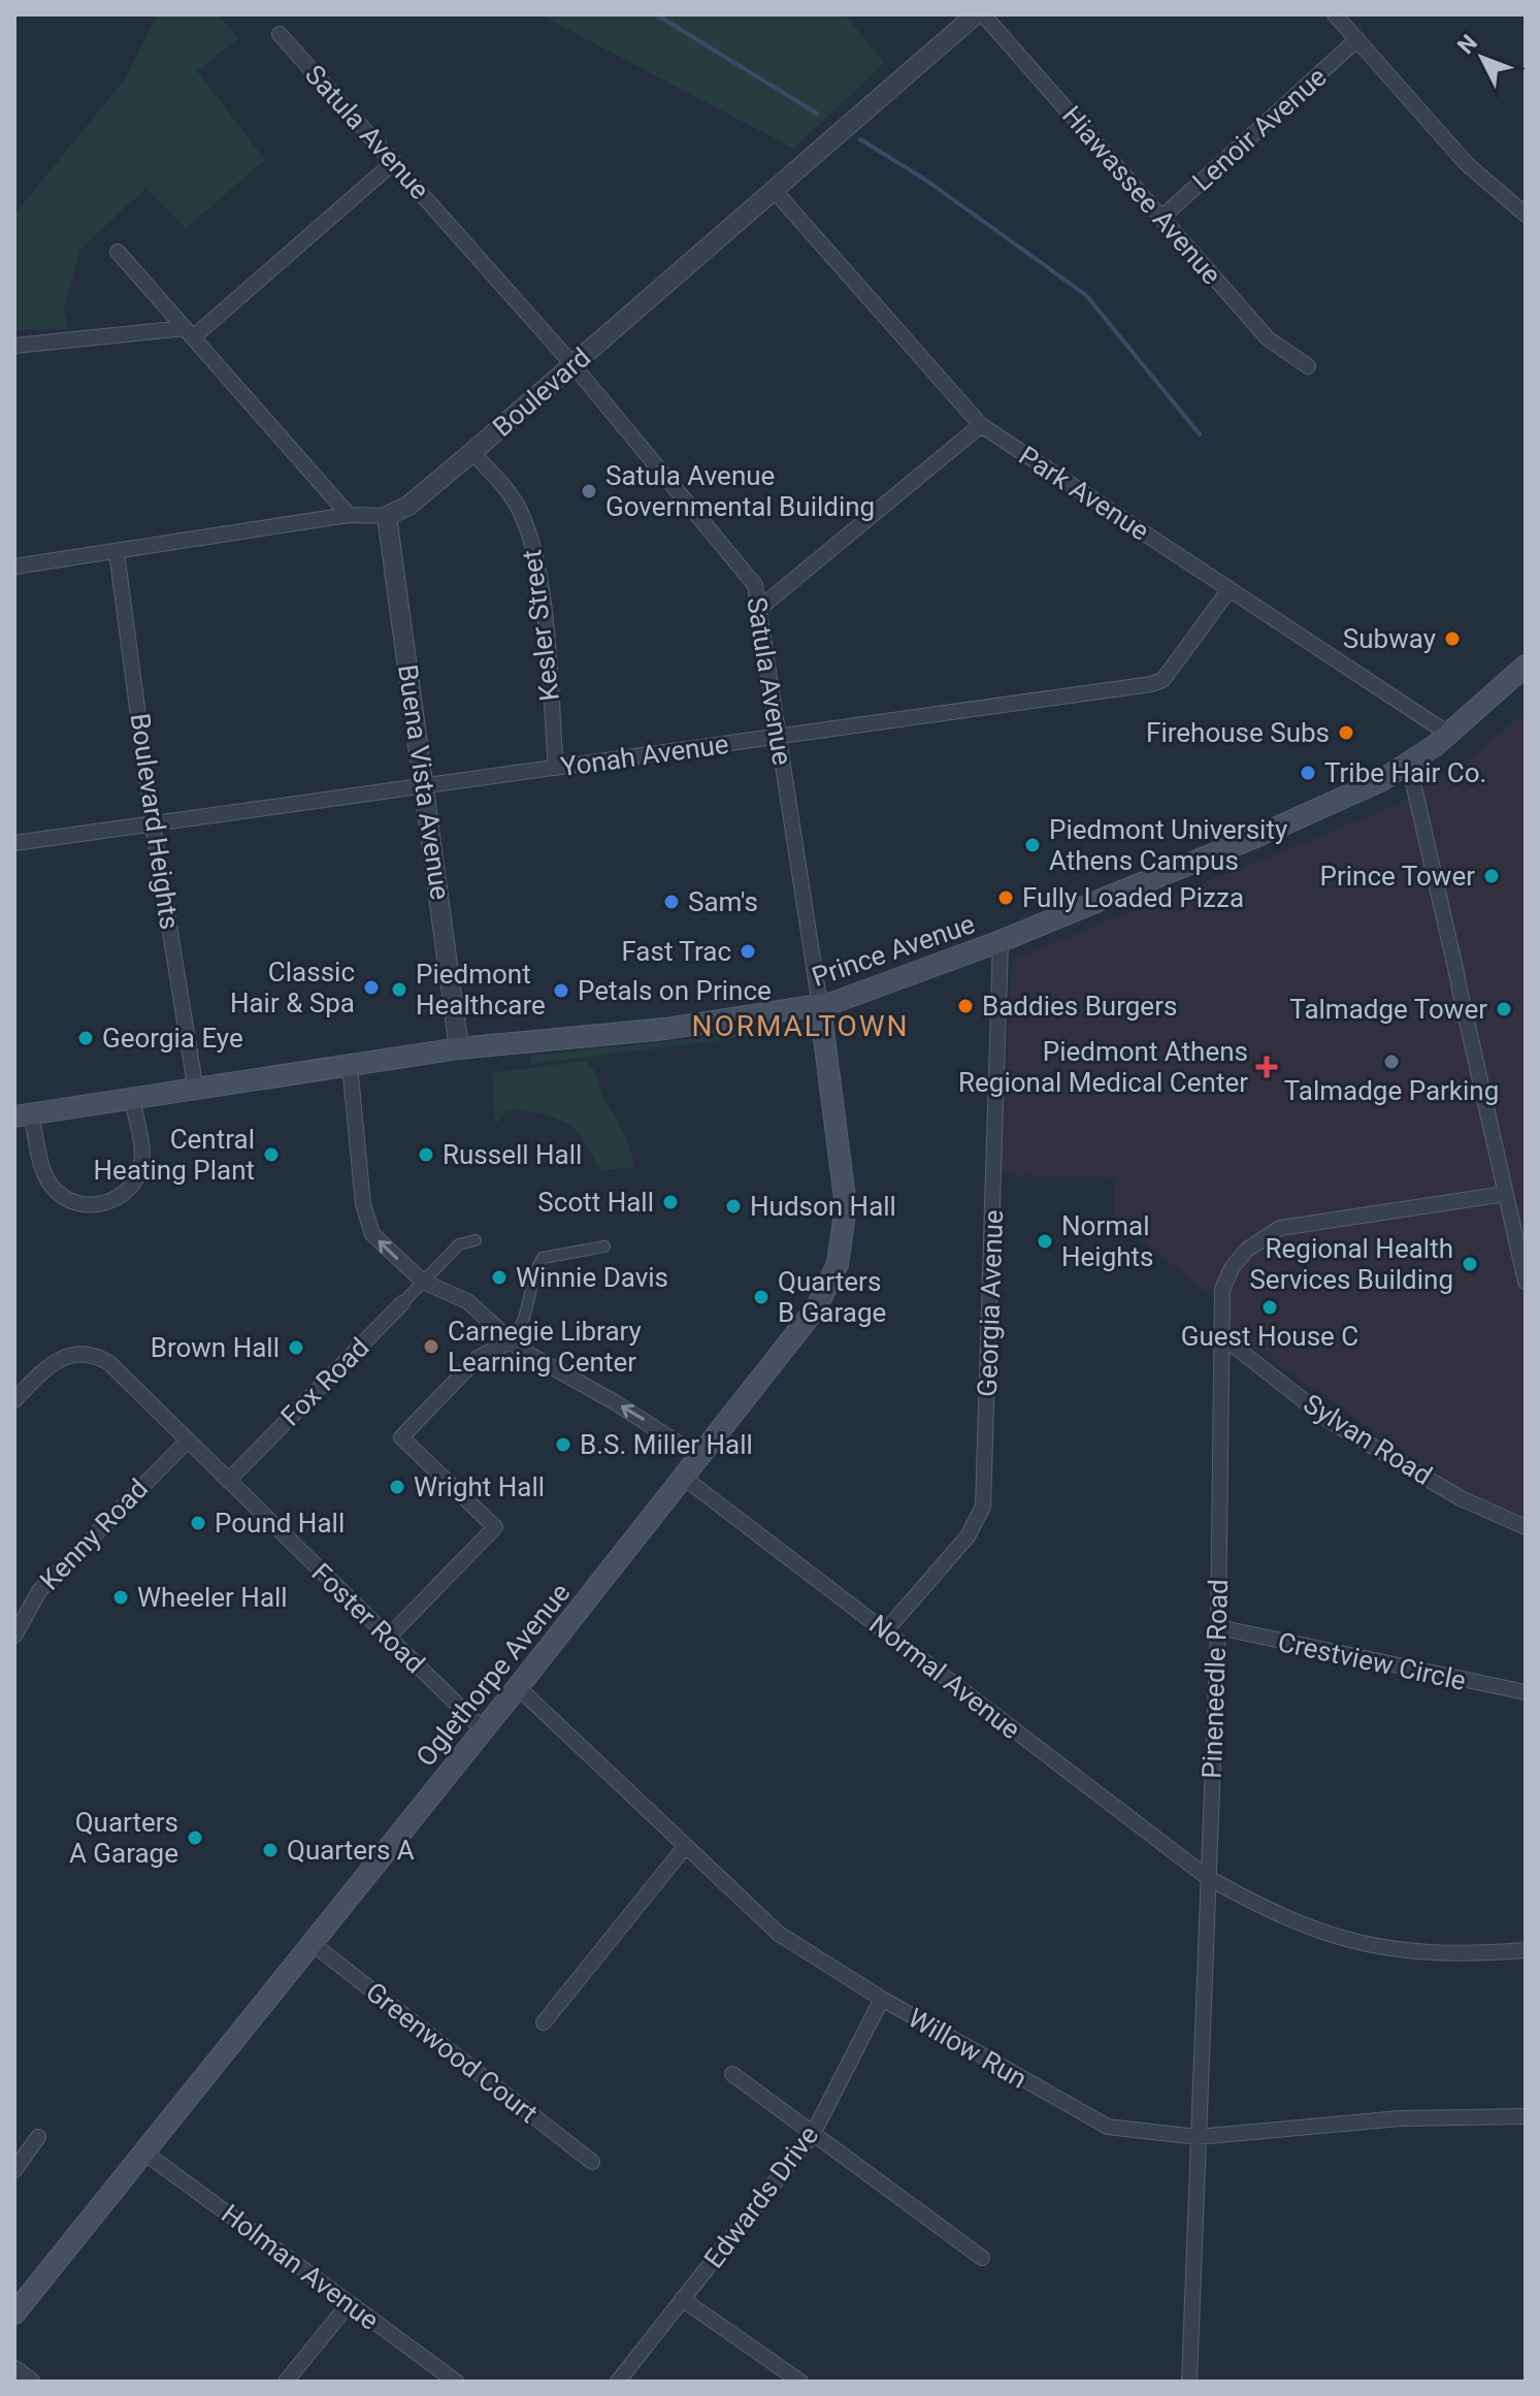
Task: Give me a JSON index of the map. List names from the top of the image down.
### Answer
{
  "streets": {
    "main road": ["Prince Avenue", "Oglethorpe Avenue"],
    "street": [
      "Lenoir Avenue",
      "Satula Avenue",
      "Hiawassee Avenue",
      "Boulevard",
      "Park Avenue",
      "Kesler Street",
      "Yonah Avenue",
      "Buena Vista Avenue",
      "Boulevard Heights",
      "Georgia Avenue",
      "Fox Road",
      "Sylvan Road",
      "Kenny Road",
      "Foster Road",
      "Crestview Circle",
      "Normal Avenue",
      "Pineneedle Road",
      "Willow Run",
      "Greenwood Court",
      "Edwards Drive",
      "Holman Avenue"
    ]
  },
  "crossings": [
    ["Lenoir Avenue", "Hiawassee Avenue"],
    ["Satula Avenue", "Boulevard"],
    ["Satula Avenue", "Yonah Avenue"],
    ["Satula Avenue", "Prince Avenue"],
    ["Satula Avenue", "Oglethorpe Avenue"],
    ["Boulevard", "Park Avenue"],
    ["Boulevard", "Kesler Street"],
    ["Boulevard", "Buena Vista Avenue"],
    ["Park Avenue", "Yonah Avenue"],
    ["Park Avenue", "Prince Avenue"],
    ["Kesler Street", "Yonah Avenue"],
    ["Yonah Avenue", "Buena Vista Avenue"],
    ["Yonah Avenue", "Boulevard Heights"],
    ["Buena Vista Avenue", "Prince Avenue"],
    ["Boulevard Heights", "Prince Avenue"],
    ["Prince Avenue", "Georgia Avenue"],
    ["Prince Avenue", "Oglethorpe Avenue"],
    ["Georgia Avenue", "Normal Avenue"],
    ["Fox Road", "Foster Road"],
    ["Sylvan Road", "Pineneedle Road"],
    ["Kenny Road", "Foster Road"],
    ["Foster Road", "Oglethorpe Avenue"],
    ["Crestview Circle", "Pineneedle Road"],
    ["Oglethorpe Avenue", "Normal Avenue"],
    ["Oglethorpe Avenue", "Willow Run"],
    ["Oglethorpe Avenue", "Greenwood Court"],
    ["Oglethorpe Avenue", "Holman Avenue"],
    ["Normal Avenue", "Pineneedle Road"],
    ["Pineneedle Road", "Willow Run"],
    ["Willow Run", "Edwards Drive"]
  ],
  "districts": ["NORMALTOWN"],
  "places": {
    "other": [
      "Satula Avenue Governmental Building",
      "Subway",
      "Firehouse Subs",
      "Tribe Hair Co.",
      "Piedmont University Athens Campus",
      "Prince Tower",
      "Fully Loaded Pizza",
      "Sam's",
      "Fast Trac",
      "Classic Hair & Spa",
      "Piedmont Healthcare",
      "Petals on Prince",
      "Baddies Burgers",
      "Talmadge Tower",
      "Georgia Eye",
      "Talmadge Parking",
      "Central Heating Plant",
      "Russell Hall",
      "Scott Hall",
      "Hudson Hall",
      "Normal Heights",
      "Regional Health Services Building",
      "Winnie Davis",
      "Quarters B Garage",
      "Guest House C",
      "Carnegie Library Learning Center",
      "Brown Hall",
      "B.S. Miller Hall",
      "Wright Hall",
      "Pound Hall",
      "Wheeler Hall",
      "Quarters A Garage",
      "Quarters A"
    ],
    "health": ["Piedmont Athens Regional Medical Center"]
  },
  "north": "top left"
}
